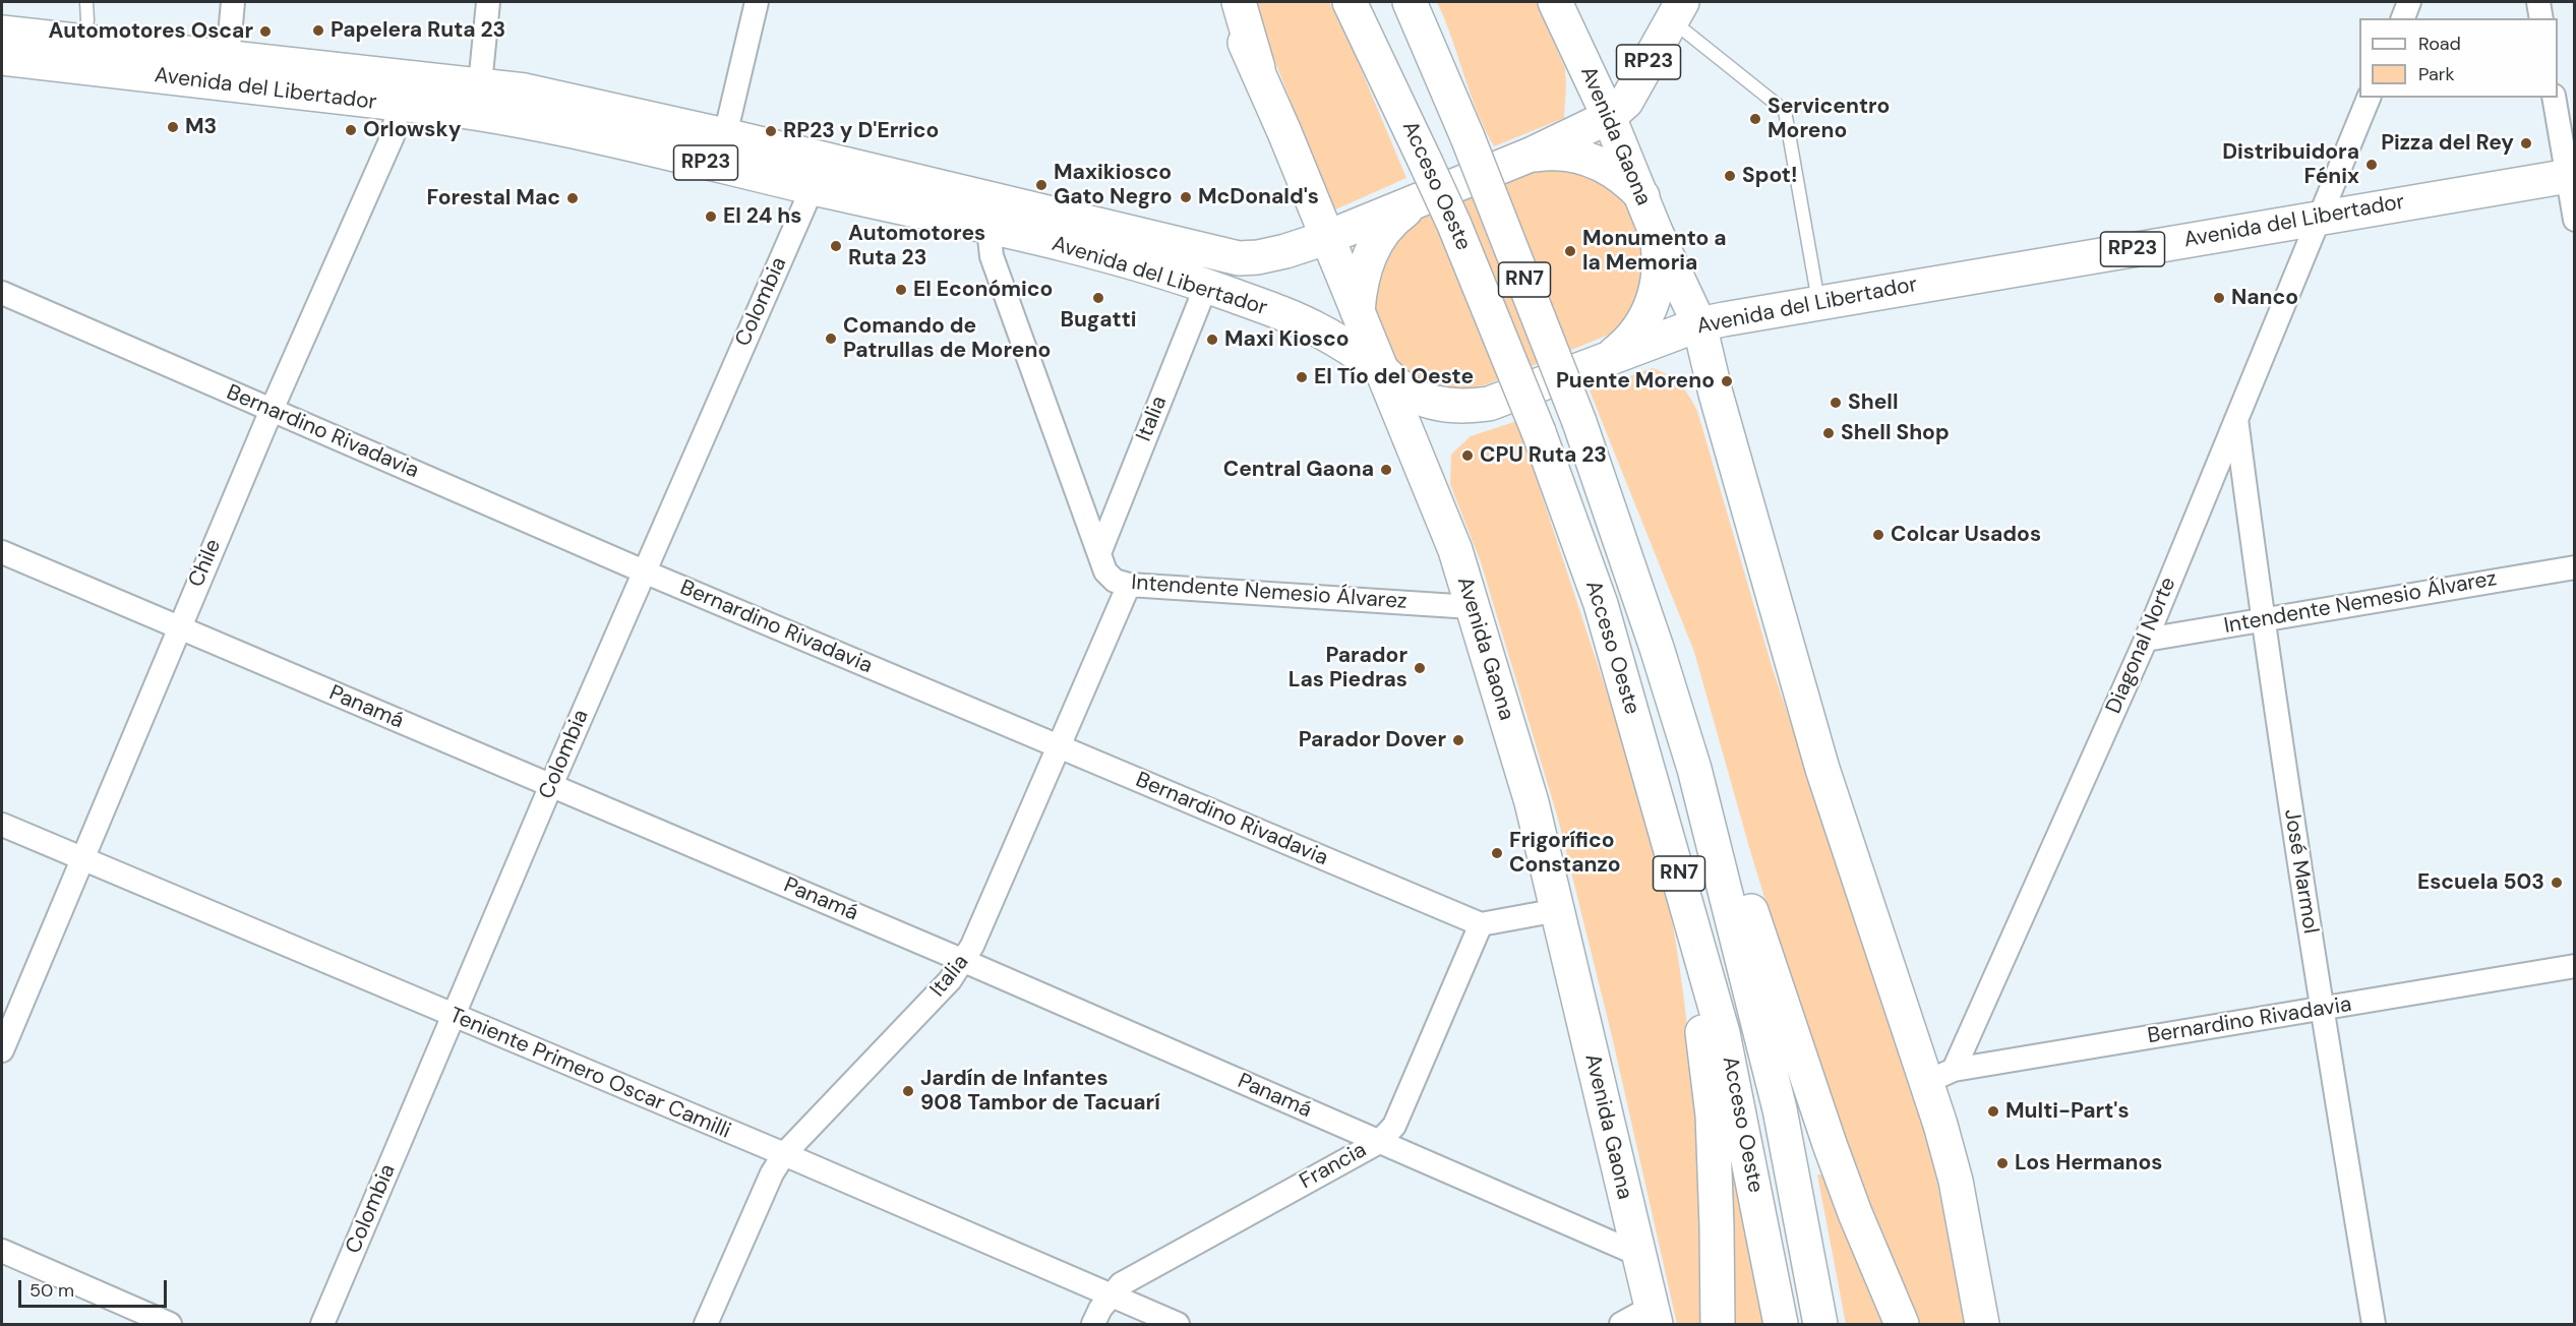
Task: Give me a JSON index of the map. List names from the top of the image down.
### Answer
{
  "streets": {
    "main road": [
      "RP23",
      "Avenida del Libertador",
      "Avenida Gaona",
      "Acceso Oeste",
      "RN7"
    ],
    "street": [
      "Colombia",
      "Italia",
      "Bernardino Rivadavia",
      "Chile",
      "Intendente Nemesio Álvarez",
      "Diagonal Norte",
      "Panamá",
      "José Marmol",
      "Teniente Primero Oscar Camilli",
      "Francia"
    ]
  },
  "crossings": [
    ["RP23", "Avenida del Libertador"],
    ["RP23", "Avenida Gaona"],
    ["Avenida del Libertador", "Avenida Gaona"],
    ["Avenida del Libertador", "Colombia"],
    ["Avenida del Libertador", "Italia"],
    ["Avenida del Libertador", "Chile"],
    ["Avenida del Libertador", "Intendente Nemesio Álvarez"],
    ["Avenida del Libertador", "Diagonal Norte"],
    ["Avenida Gaona", "Bernardino Rivadavia"],
    ["Avenida Gaona", "Intendente Nemesio Álvarez"],
    ["Avenida Gaona", "Diagonal Norte"],
    ["Avenida Gaona", "Panamá"],
    ["Colombia", "Bernardino Rivadavia"],
    ["Colombia", "Panamá"],
    ["Colombia", "Teniente Primero Oscar Camilli"],
    ["Italia", "Bernardino Rivadavia"],
    ["Italia", "Intendente Nemesio Álvarez"],
    ["Italia", "Panamá"],
    ["Italia", "Teniente Primero Oscar Camilli"],
    ["Bernardino Rivadavia", "Chile"],
    ["Bernardino Rivadavia", "Diagonal Norte"],
    ["Bernardino Rivadavia", "José Marmol"],
    ["Bernardino Rivadavia", "Francia"],
    ["Chile", "Panamá"],
    ["Chile", "Teniente Primero Oscar Camilli"],
    ["Intendente Nemesio Álvarez", "Diagonal Norte"],
    ["Intendente Nemesio Álvarez", "José Marmol"],
    ["Diagonal Norte", "José Marmol"],
    ["Panamá", "Francia"],
    ["Teniente Primero Oscar Camilli", "Francia"]
  ],
  "places": [
    "Papelera Ruta 23",
    "Automotores Oscar",
    "Servicentro Moreno",
    "M3",
    "Orlowsky",
    "RP23 y D'Errico",
    "Pizza del Rey",
    "Distribuidora Fénix",
    "Spot!",
    "Maxikiosco Gato Negro",
    "McDonald's",
    "Forestal Mac",
    "El 24 hs",
    "Automotores Ruta 23",
    "Monumento a la Memoria",
    "El Económico",
    "Bugatti",
    "Nanco",
    "Comando de Patrullas de Moreno",
    "Maxi Kiosco",
    "El Tío del Oeste",
    "Puente Moreno",
    "Shell",
    "Shell Shop",
    "CPU Ruta 23",
    "Central Gaona",
    "Colcar Usados",
    "Parador Las Piedras",
    "Parador Dover",
    "Frigorífico Constanzo",
    "Escuela 503",
    "Jardín de Infantes 908 Tambor de Tacuarí",
    "Multi-Part's",
    "Los Hermanos"
  ],
  "legend": ["Road", "Park"],
  "scale_bar": "50 m"
}
